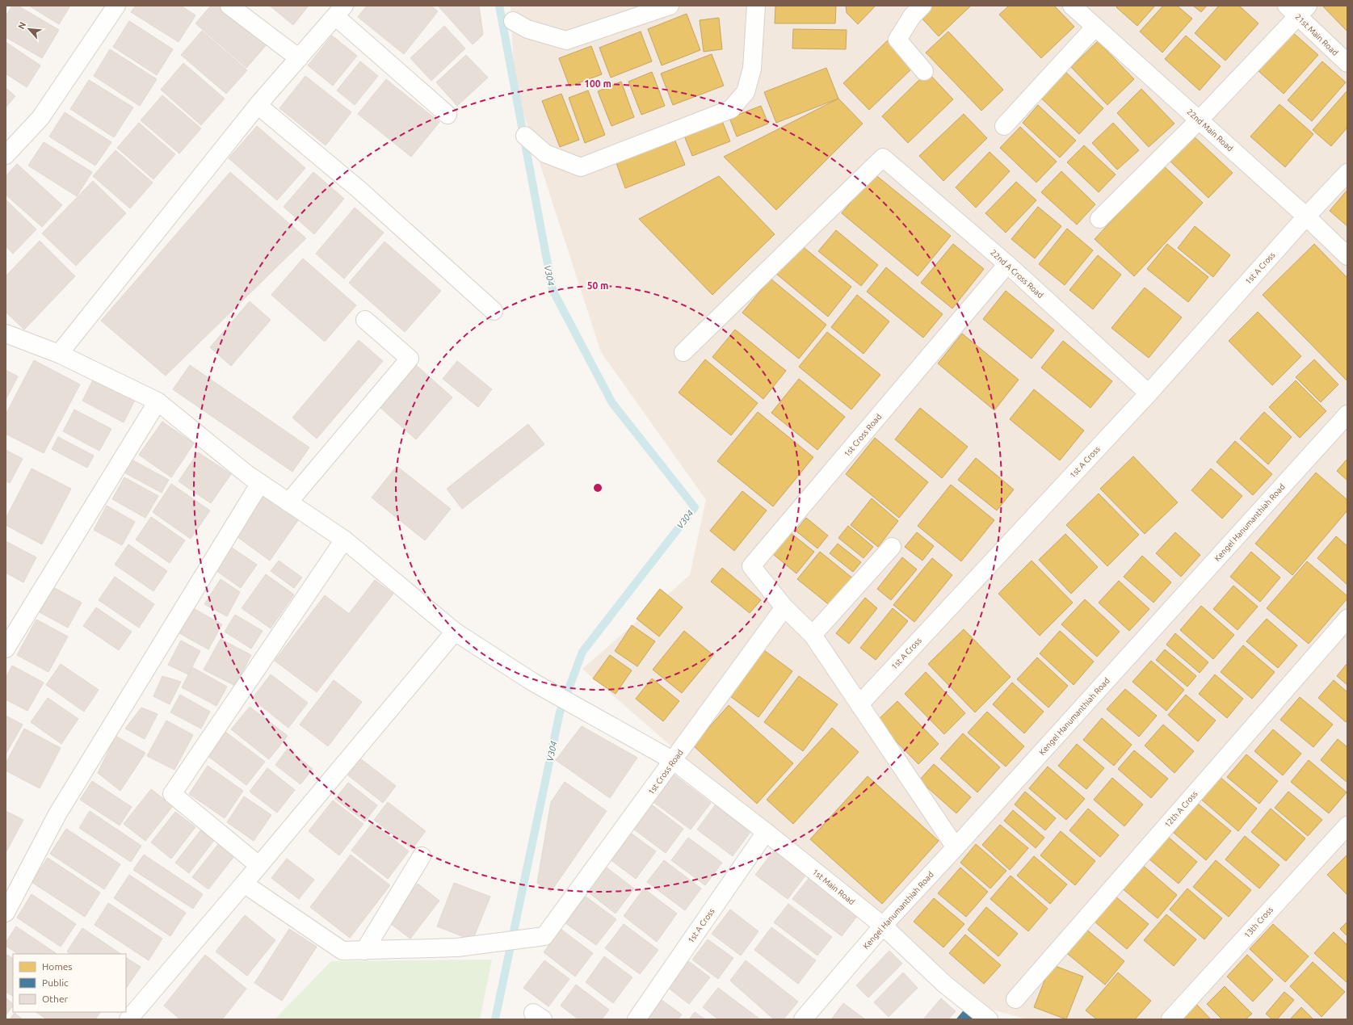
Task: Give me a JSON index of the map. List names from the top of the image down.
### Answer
{
  "streets": {
    "street": [
      "21st Main Road",
      "22nd Main Road",
      "1st A Cross",
      "22nd A Cross Road",
      "1st Cross Road",
      "Kengel Hanumanthiah Road",
      "12th A Cross",
      "1st Main Road",
      "13th Cross"
    ]
  },
  "crossings": [
    ["22nd Main Road", "1st A Cross"],
    ["1st A Cross", "22nd A Cross Road"],
    ["1st A Cross", "1st Cross Road"],
    ["1st A Cross", "1st Main Road"],
    ["22nd A Cross Road", "1st Cross Road"],
    ["1st Cross Road", "Kengel Hanumanthiah Road"],
    ["1st Cross Road", "1st Main Road"],
    ["Kengel Hanumanthiah Road", "1st Main Road"]
  ],
  "water": ["V304"],
  "legend": ["Homes", "Public", "Other"],
  "north": "top left",
  "rings": ["100 m", "50 m"]
}
